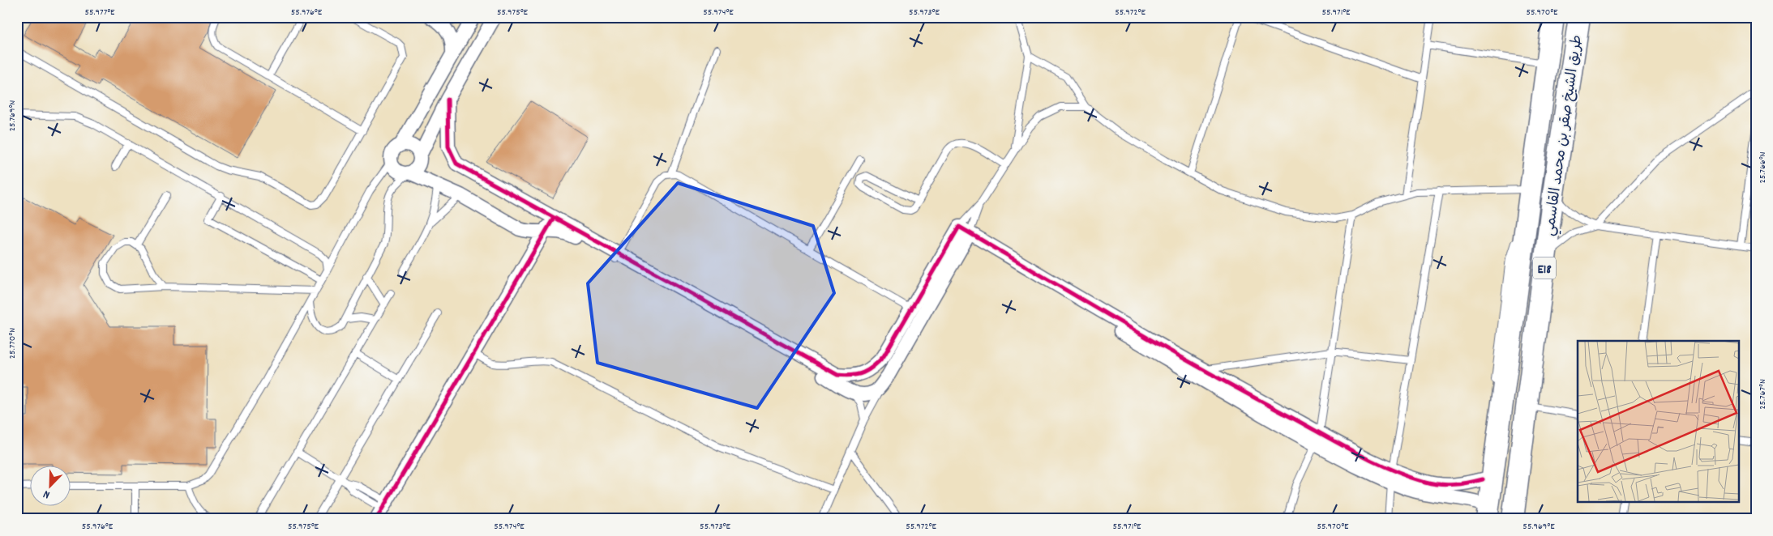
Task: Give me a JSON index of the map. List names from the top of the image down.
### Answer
{
  "streets": {
    "highway": ["طريق الشيخ صقر بن محمد القاسمي", "E18"]
  },
  "north": "bottom left",
  "coordinates": [
    "55.977°E",
    "55.976°E",
    "55.975°E",
    "55.974°E",
    "55.973°E",
    "55.972°E",
    "55.971°E",
    "55.970°E",
    "25.769°N",
    "25.766°N",
    "25.770°N",
    "25.767°N",
    "55.969°E"
  ]
}
